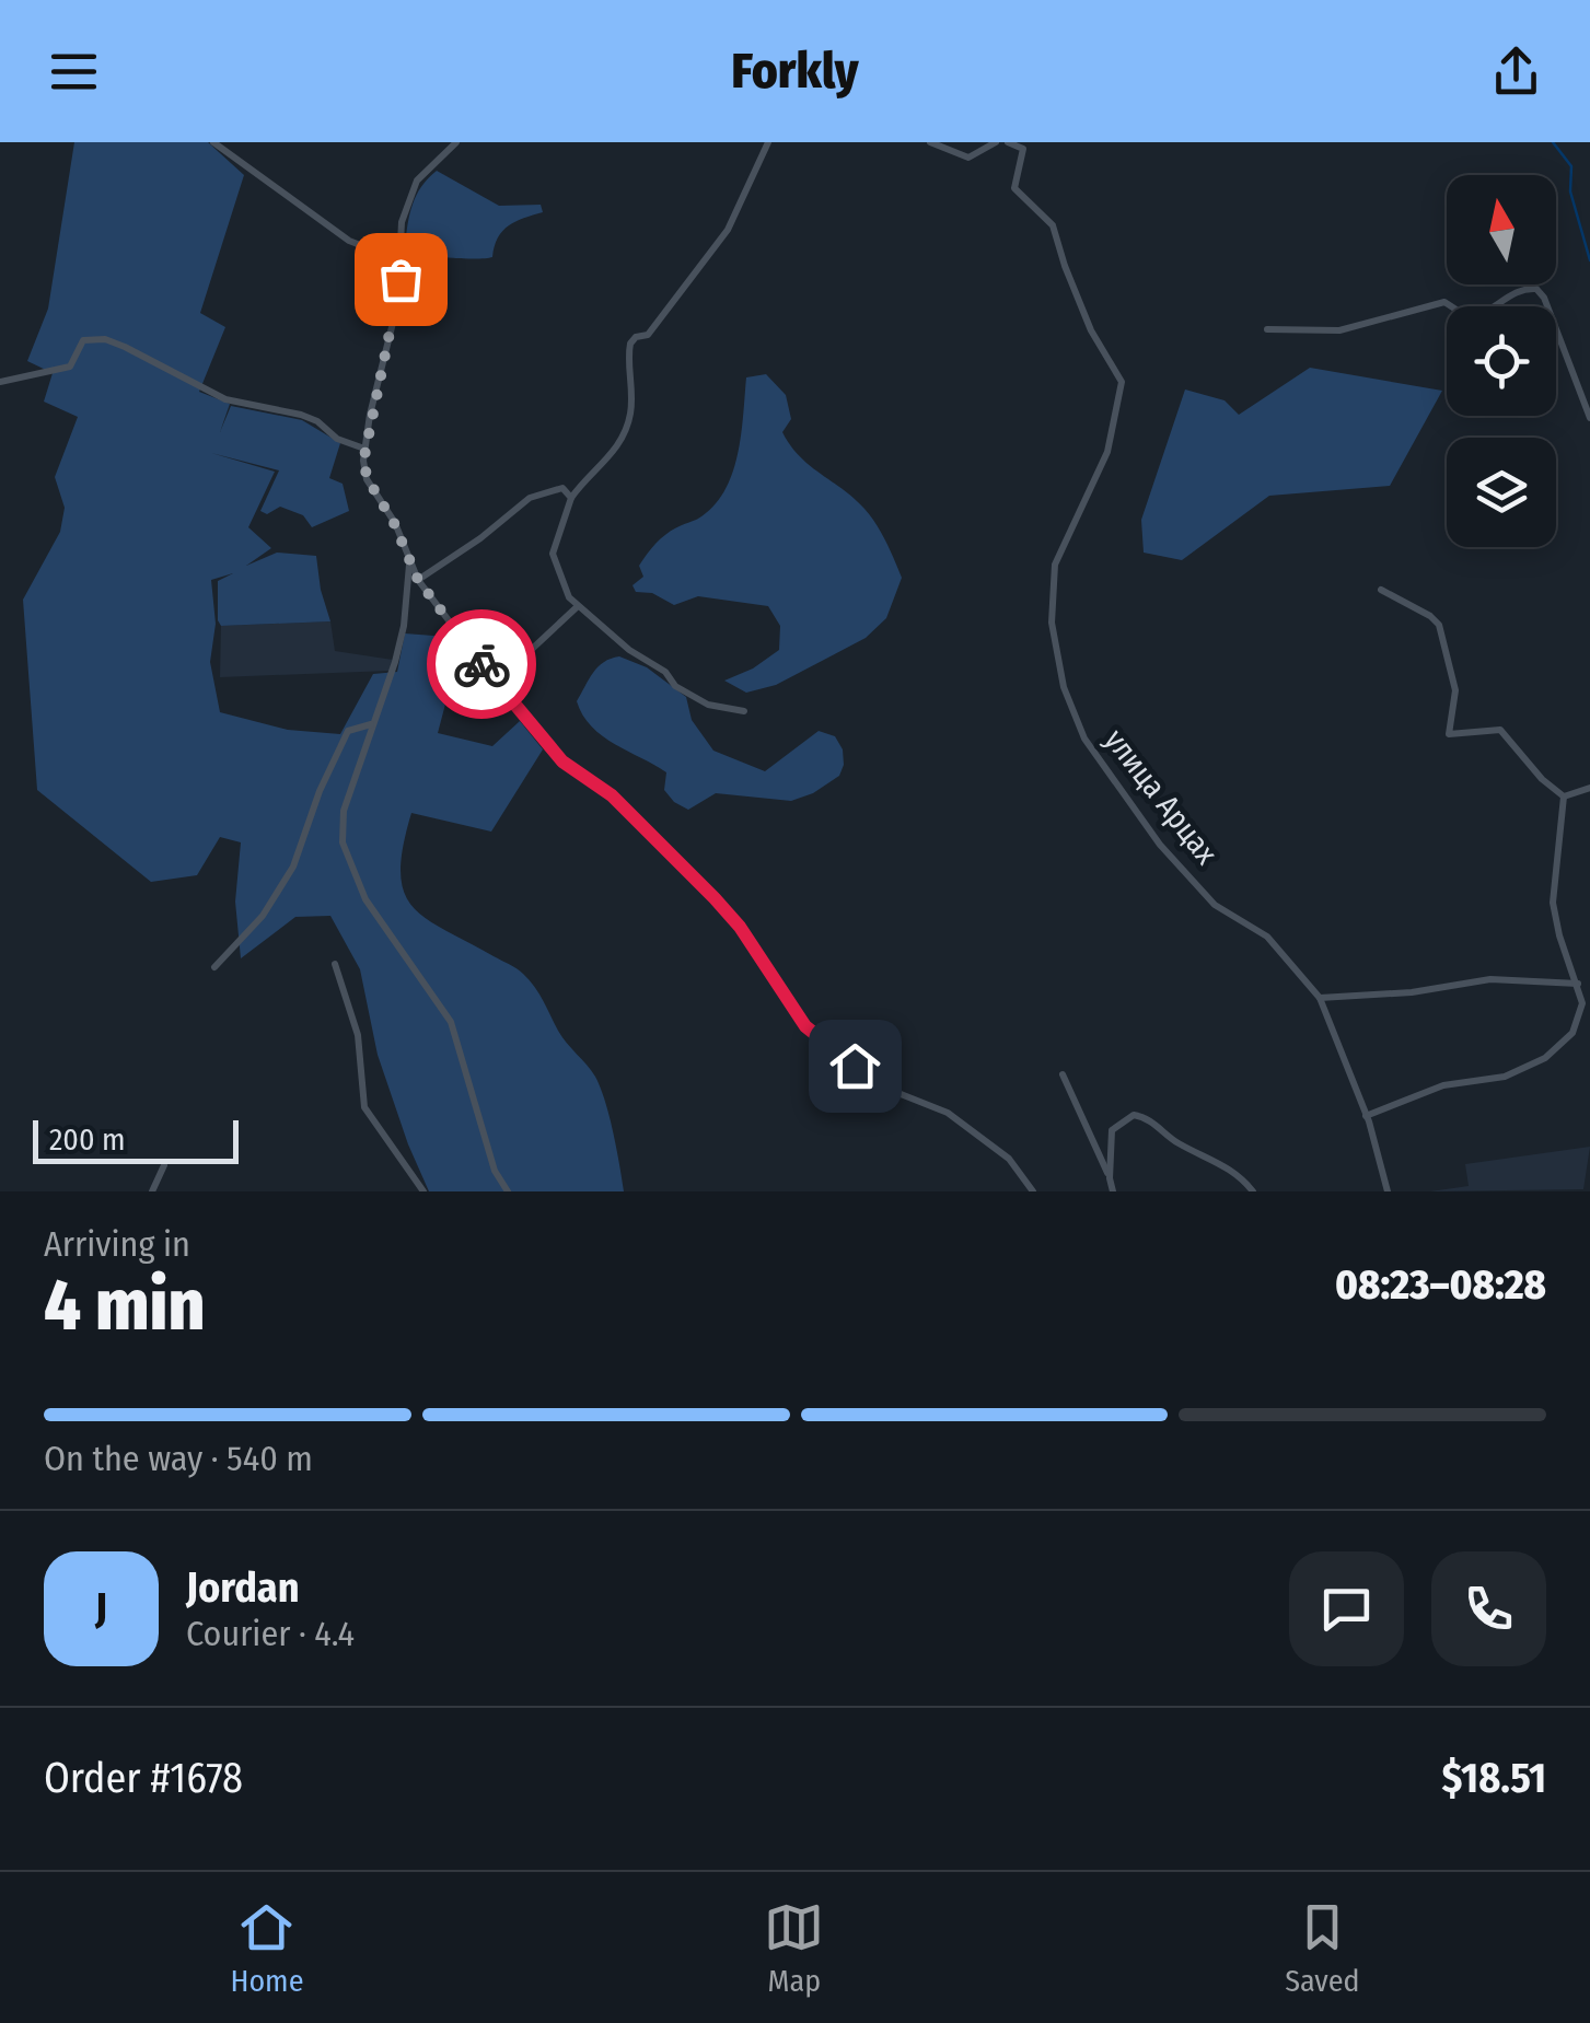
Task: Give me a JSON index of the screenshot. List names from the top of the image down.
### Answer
{
  "streets": {
    "street": ["улица Арцах"]
  },
  "scale_bar": "200 m",
  "north": "top",
  "page": {
    "header": "Forkly",
    "scale": "200 m",
    "heading": ["4 min", "Arriving in", "08:23–08:28"],
    "panel": [
      "Jordan",
      "Courier · 4.4",
      "Order #1678",
      "$18.51"
    ],
    "bar": "On the way · 540 m",
    "round": "J",
    "tabs": ["Home", "Map", "Saved"]
  }
}
